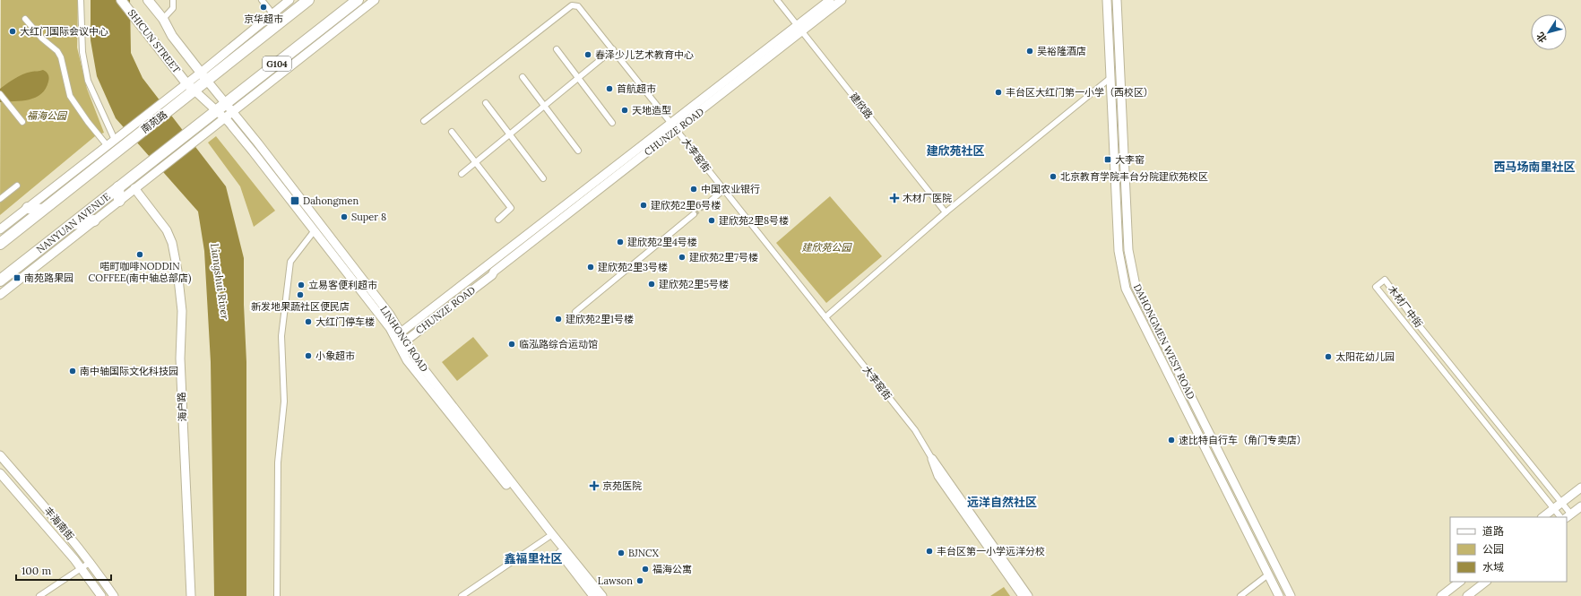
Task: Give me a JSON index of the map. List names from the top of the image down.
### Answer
{
  "streets": {
    "highway": ["G104", "南苑路", "NANYUAN AVENUE"],
    "main road": ["SHICUN STREET"],
    "street": [
      "建欣路",
      "CHUNZE ROAD",
      "大李窑街",
      "木材厂中街",
      "LINHONG ROAD",
      "DAHONGMEN WEST ROAD",
      "海户路",
      "丰海南街"
    ]
  },
  "crossings": [
    ["SHICUN STREET", "南苑路"],
    ["SHICUN STREET", "LINHONG ROAD"],
    ["G104", "NANYUAN AVENUE"],
    ["G104", "LINHONG ROAD"],
    ["建欣路", "CHUNZE ROAD"],
    ["南苑路", "LINHONG ROAD"],
    ["CHUNZE ROAD", "大李窑街"],
    ["CHUNZE ROAD", "LINHONG ROAD"]
  ],
  "districts": [
    "建欣苑社区",
    "西马场南里社区",
    "远洋自然社区",
    "鑫福里社区"
  ],
  "water": ["Liangshui River"],
  "parks": ["福海公园", "建欣苑公园"],
  "places": {
    "other": [
      "京华超市",
      "大红门国际会议中心",
      "吴裕隆酒店",
      "春泽少儿艺术教育中心",
      "首航超市",
      "丰台区大红门第一小学（西校区）",
      "天地造型",
      "北京教育学院丰台分院建欣苑校区",
      "中国农业银行",
      "建欣苑2里6号楼",
      "Super 8",
      "建欣苑2里8号楼",
      "建欣苑2里4号楼",
      "喏町咖啡NODDIN COFFEE(南中轴总部店)",
      "建欣苑2里7号楼",
      "建欣苑2里3号楼",
      "建欣苑2里5号楼",
      "立易客便利超市",
      "新发地果蔬社区便民店",
      "建欣苑2里1号楼",
      "大红门停车楼",
      "临泓路综合运动馆",
      "小象超市",
      "太阳花幼儿园",
      "南中轴国际文化科技园",
      "速比特自行车（角门专卖店）",
      "丰台区第一小学远洋分校",
      "BJNCX",
      "福海公寓",
      "Lawson"
    ],
    "transit": ["大李窑", "Dahongmen", "南苑路果园"],
    "health": ["木材厂医院", "京苑医院"]
  },
  "legend": ["道路", "公园", "水域"],
  "scale_bar": "100 m",
  "north": "bottom left"
}
